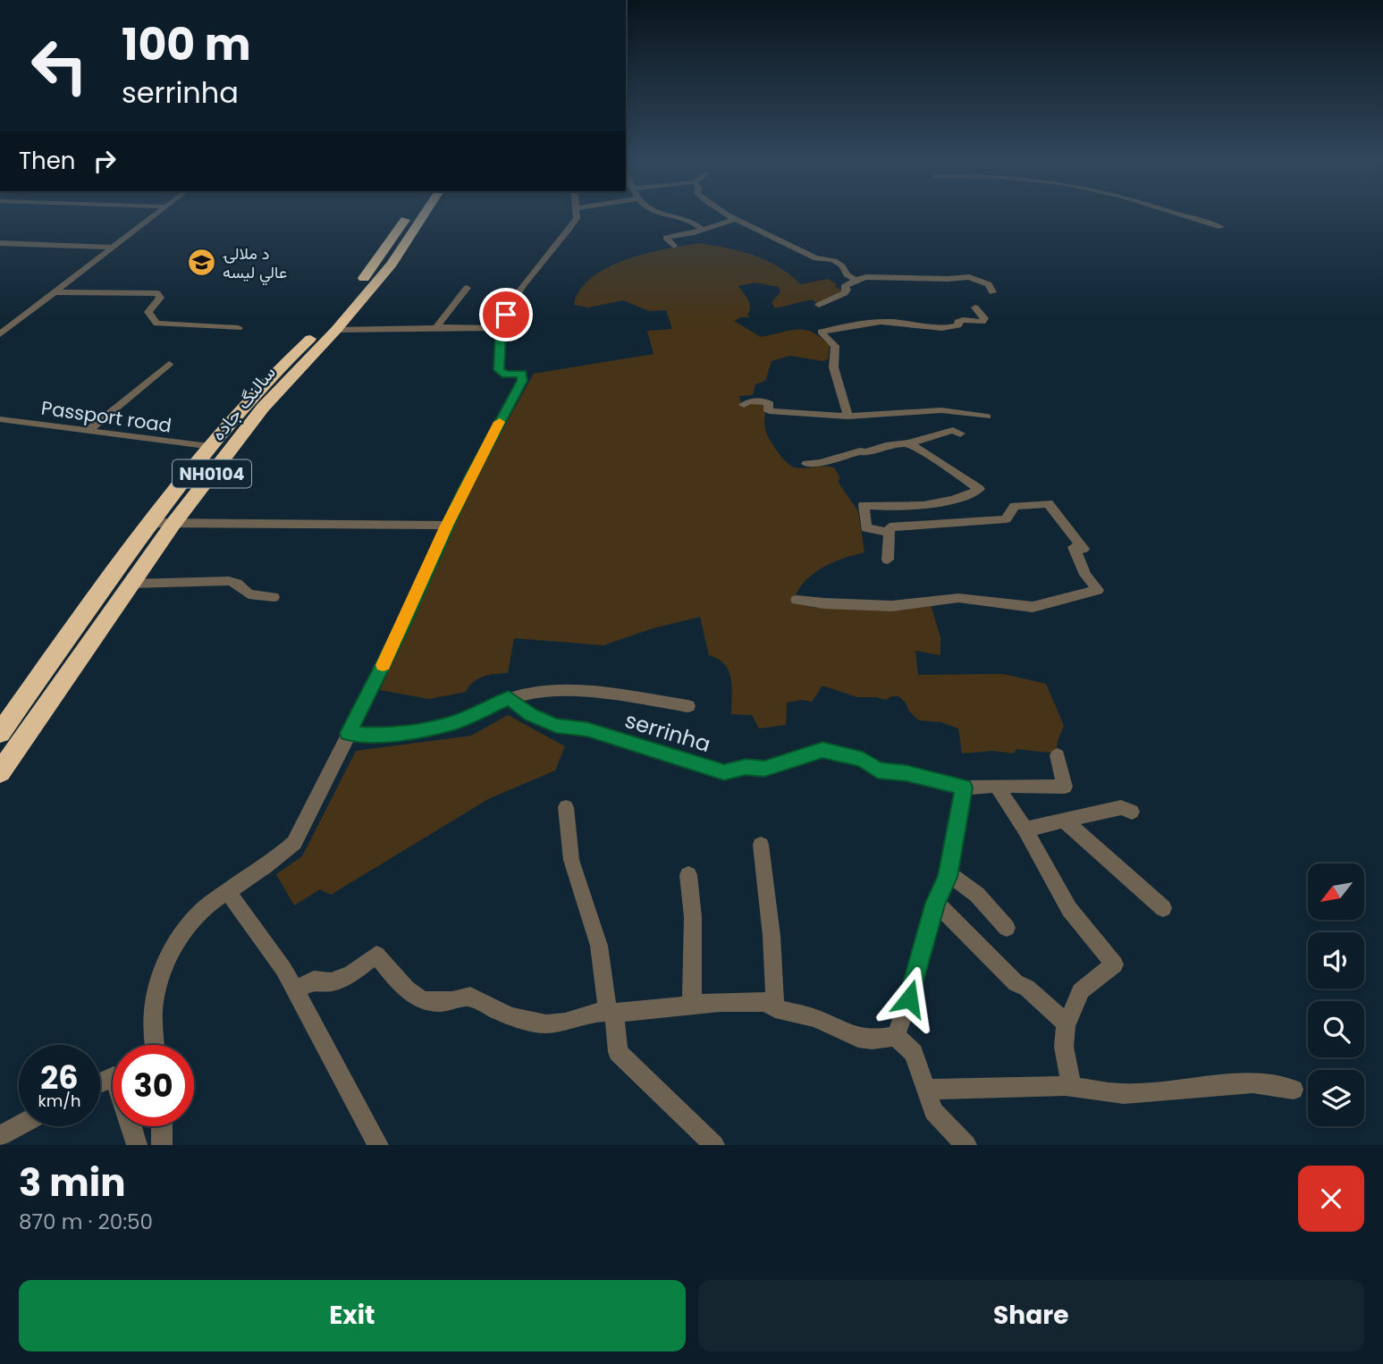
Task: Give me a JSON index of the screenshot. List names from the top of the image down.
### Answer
{
  "streets": {
    "highway": ["سالنگ جاده", "NH0104"],
    "street": ["Passport road", "serrinha"]
  },
  "crossings": [
    ["سالنگ جاده", "Passport road"]
  ],
  "places": {
    "school or university": ["د ملالۍ عالي لیسه"]
  },
  "north": "bottom left",
  "page": {
    "turn": ["100 m", "serrinha"],
    "then": "Then",
    "speed": "26 km/h",
    "limit": "30",
    "heading": ["3 min", "870 m · 20:50"],
    "buttons": ["Exit", "Share"]
  }
}
